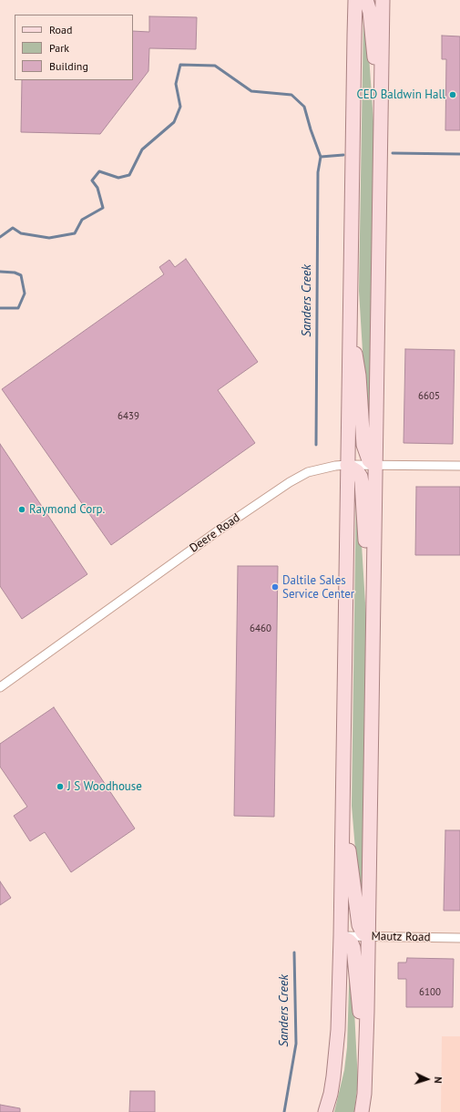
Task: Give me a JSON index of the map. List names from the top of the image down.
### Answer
{
  "streets": {
    "street": ["Deere Road", "Mautz Road"]
  },
  "water": ["Sanders Creek"],
  "places": [
    "CED Baldwin Hall",
    "Raymond Corp.",
    "Daltile Sales Service Center",
    "J S Woodhouse"
  ],
  "house_numbers": [
    "6605",
    "6439",
    "6460",
    "6100"
  ],
  "legend": ["Road", "Park", "Building"],
  "north": "right"
}
